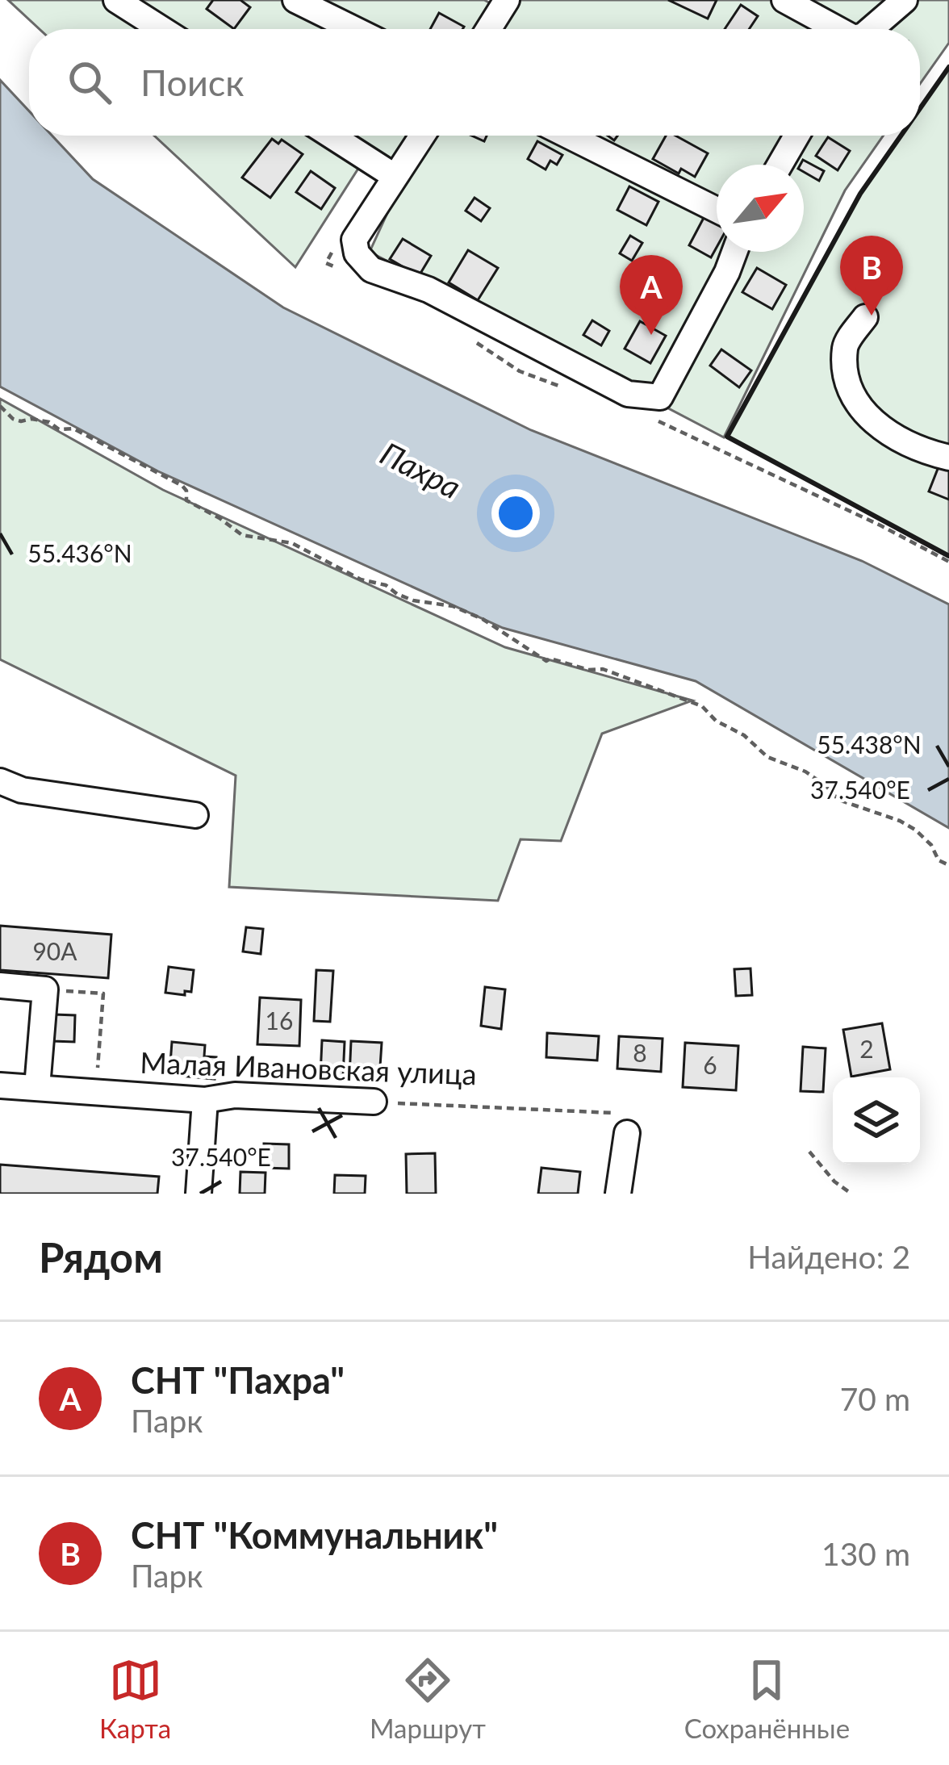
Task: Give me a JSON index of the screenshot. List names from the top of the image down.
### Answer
{
  "streets": {
    "street": ["Малая Ивановская улица"]
  },
  "water": ["Пахра"],
  "house_numbers": [
    "90А",
    "16",
    "2",
    "8",
    "6"
  ],
  "north": "top right",
  "page": {
    "search": "Поиск",
    "pins": ["B", "A"],
    "heading": ["Рядом", "Найдено: 2"],
    "list": [
      {
        "mark": "A",
        "name": "СНТ \"Пахра\"",
        "note": "Парк",
        "value": "70 m"
      },
      {
        "mark": "B",
        "name": "СНТ \"Коммунальник\"",
        "note": "Парк",
        "value": "130 m"
      }
    ],
    "nav": ["Карта", "Маршрут", "Сохранённые"]
  },
  "coordinates": ["55.436°N", "55.438°N", "37.540°E"]
}
